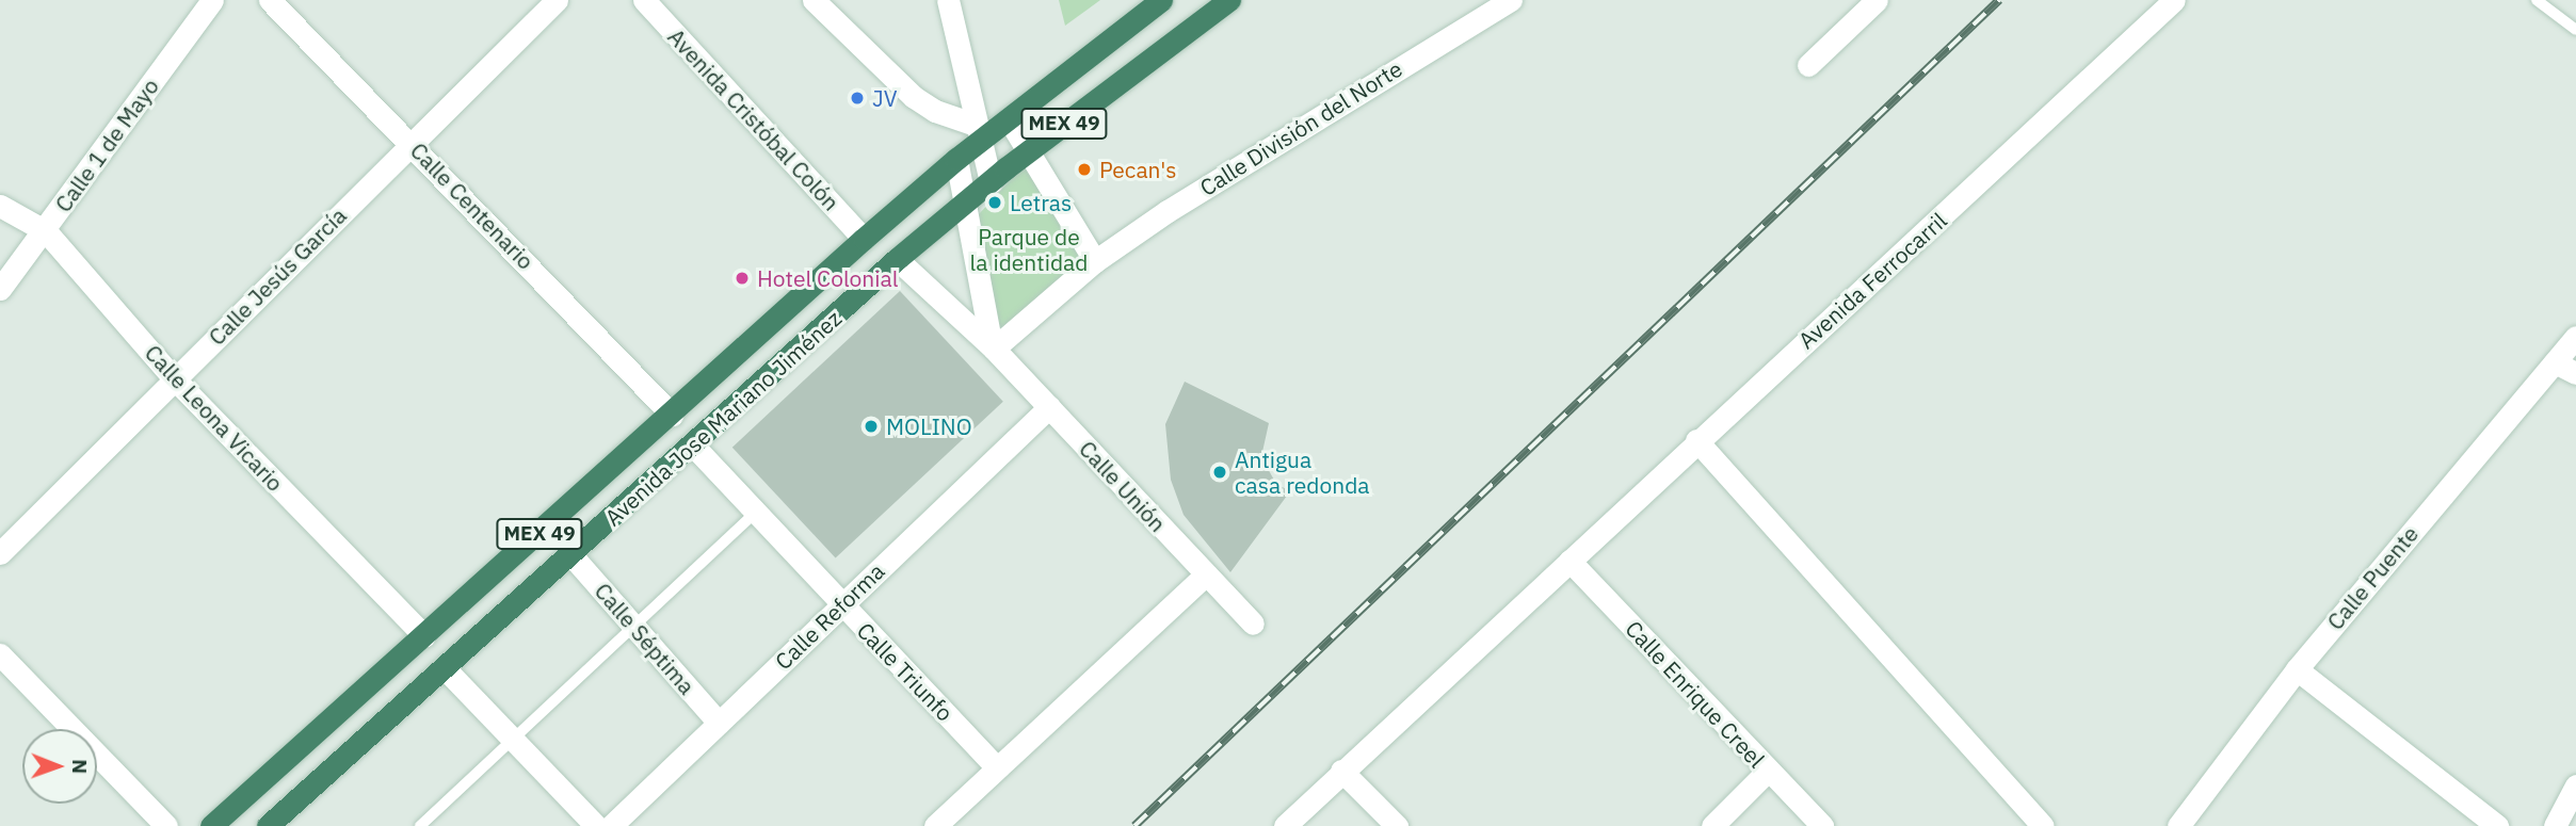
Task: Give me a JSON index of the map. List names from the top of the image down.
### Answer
{
  "streets": {
    "highway": ["MEX 49", "Avenida Jose Mariano Jiménez"],
    "street": [
      "Avenida Cristóbal Colón",
      "Calle División del Norte",
      "Calle 1 de Mayo",
      "Calle Centenario",
      "Calle Jesús García",
      "Avenida Ferrocarril",
      "Calle Leona Vicario",
      "Calle Unión",
      "Calle Puente",
      "Calle Reforma",
      "Calle Séptima",
      "Calle Triunfo",
      "Calle Enrique Creel"
    ]
  },
  "crossings": [
    ["Avenida Cristóbal Colón", "Avenida Jose Mariano Jiménez"],
    ["Calle 1 de Mayo", "Calle Leona Vicario"],
    ["Calle Centenario", "Calle Jesús García"],
    ["Calle Centenario", "Avenida Jose Mariano Jiménez"],
    ["Calle Jesús García", "Calle Leona Vicario"],
    ["Avenida Ferrocarril", "Calle Enrique Creel"],
    ["Calle Leona Vicario", "Avenida Jose Mariano Jiménez"],
    ["Avenida Jose Mariano Jiménez", "Calle Unión"],
    ["Avenida Jose Mariano Jiménez", "Calle Séptima"],
    ["Avenida Jose Mariano Jiménez", "Calle Triunfo"],
    ["Calle Unión", "Calle Reforma"],
    ["Calle Reforma", "Calle Séptima"],
    ["Calle Reforma", "Calle Triunfo"]
  ],
  "parks": ["Parque de la identidad"],
  "places": [
    "JV",
    "Pecan's",
    "Letras",
    "Hotel Colonial",
    "MOLINO",
    "Antigua casa redonda"
  ],
  "north": "right"
}
